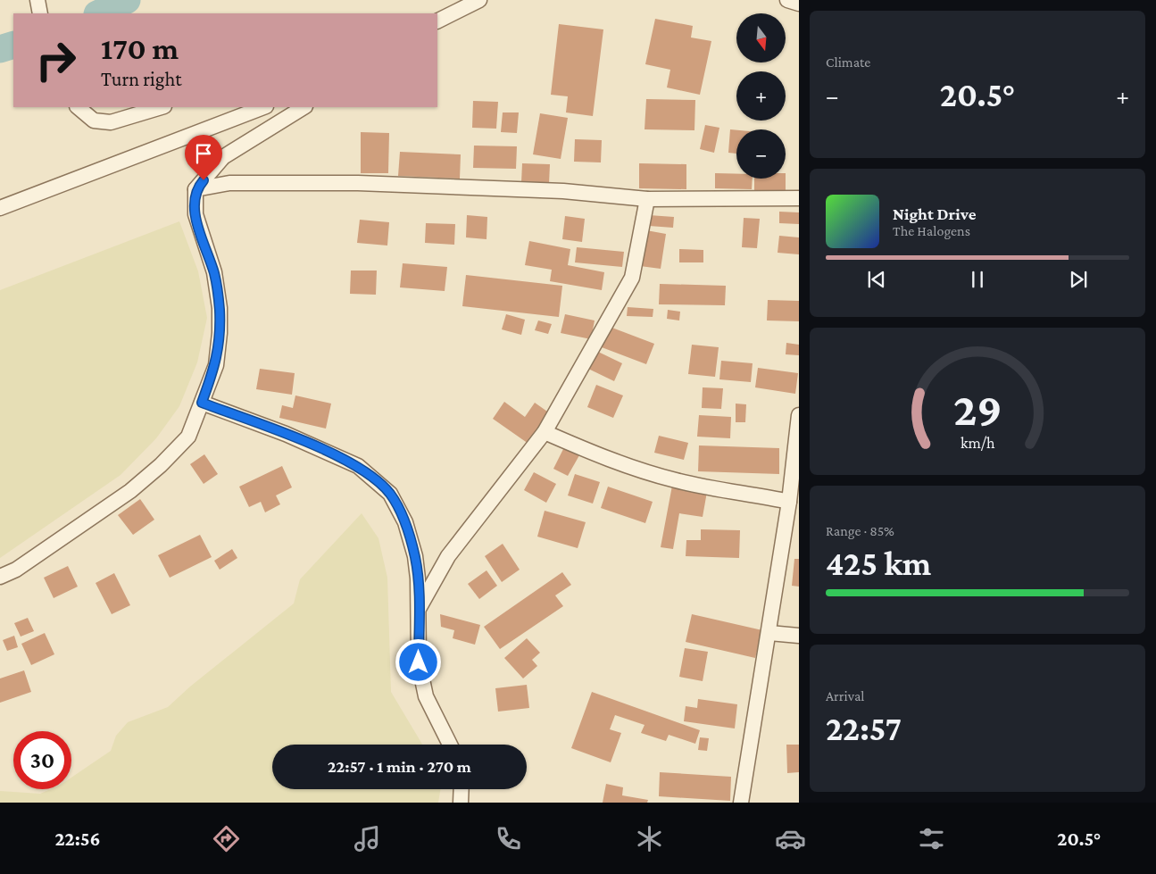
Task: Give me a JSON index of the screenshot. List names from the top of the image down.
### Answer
{
  "north": "bottom",
  "page": {
    "tile": [
      "Climate",
      ["Range · 85%", "425 km"],
      ["Arrival", "22:57"]
    ],
    "map_buttons": ["+", "−"],
    "turn": ["170 m", "Turn right"],
    "heat": ["−", "20.5°", "+"],
    "song": ["Night Drive", "The Halogens"],
    "limit": "30",
    "trip": "22:57 · 1 min · 270 m",
    "tabs": ["22:56", "20.5°"],
    "gauge": ["29", "km/h"]
  }
}
